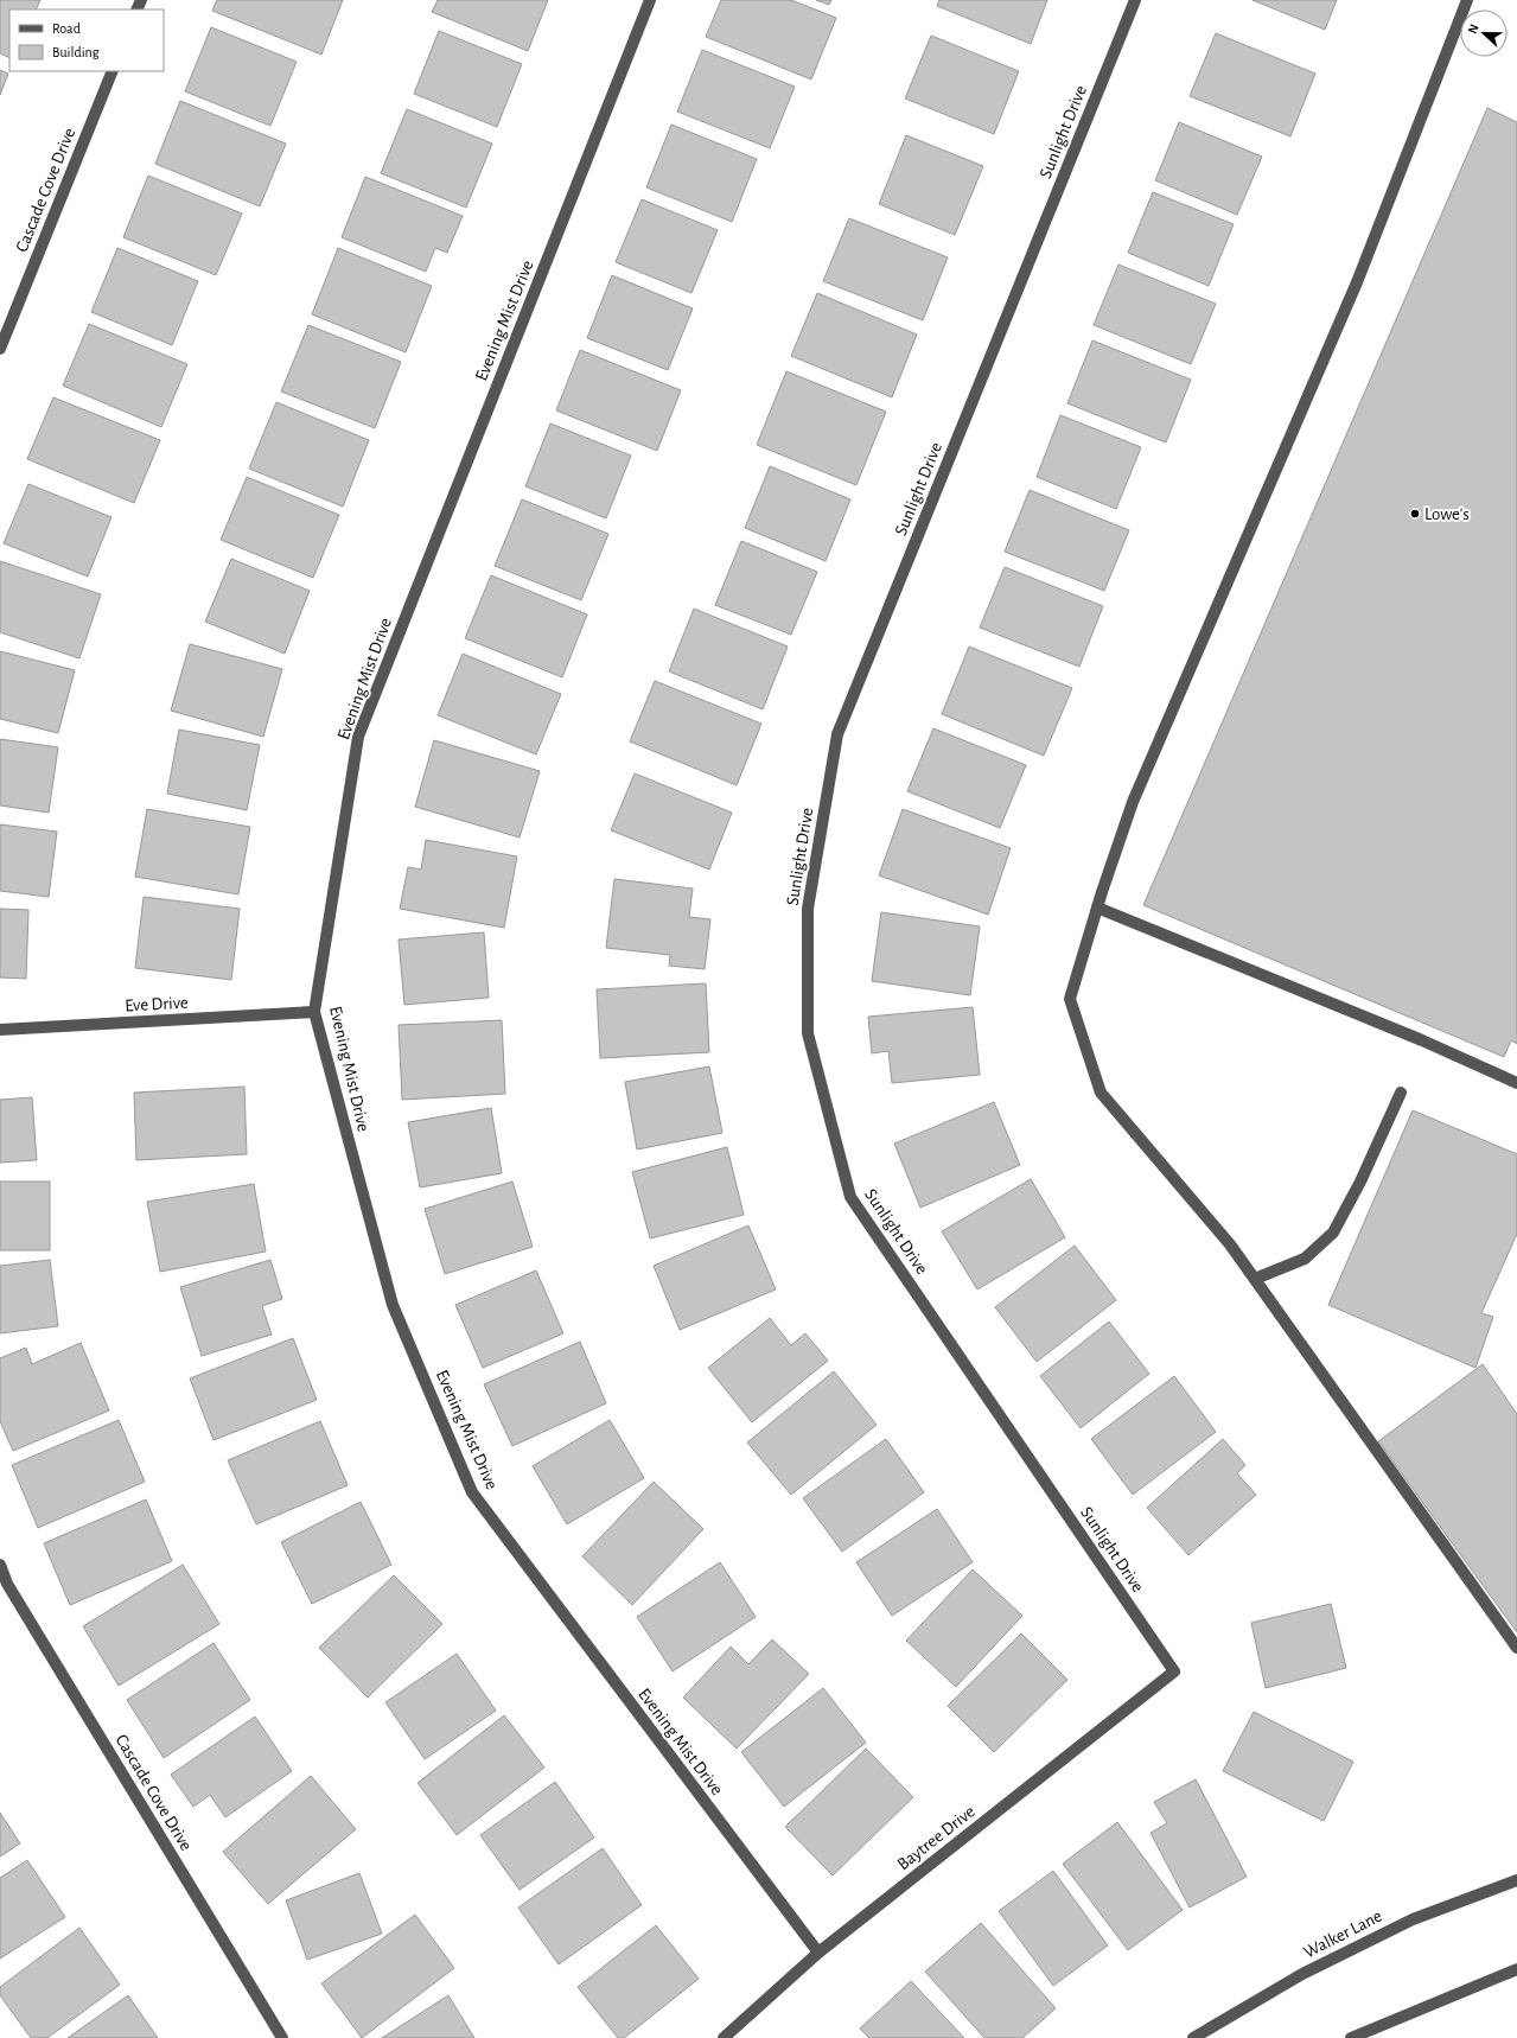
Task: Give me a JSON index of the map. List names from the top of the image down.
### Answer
{
  "streets": {
    "street": [
      "Sunlight Drive",
      "Cascade Cove Drive",
      "Evening Mist Drive",
      "Eve Drive",
      "Baytree Drive",
      "Walker Lane"
    ]
  },
  "crossings": [
    ["Sunlight Drive", "Baytree Drive"],
    ["Evening Mist Drive", "Eve Drive"],
    ["Evening Mist Drive", "Baytree Drive"]
  ],
  "places": ["Lowe's"],
  "legend": ["Road", "Building"],
  "north": "left"
}
